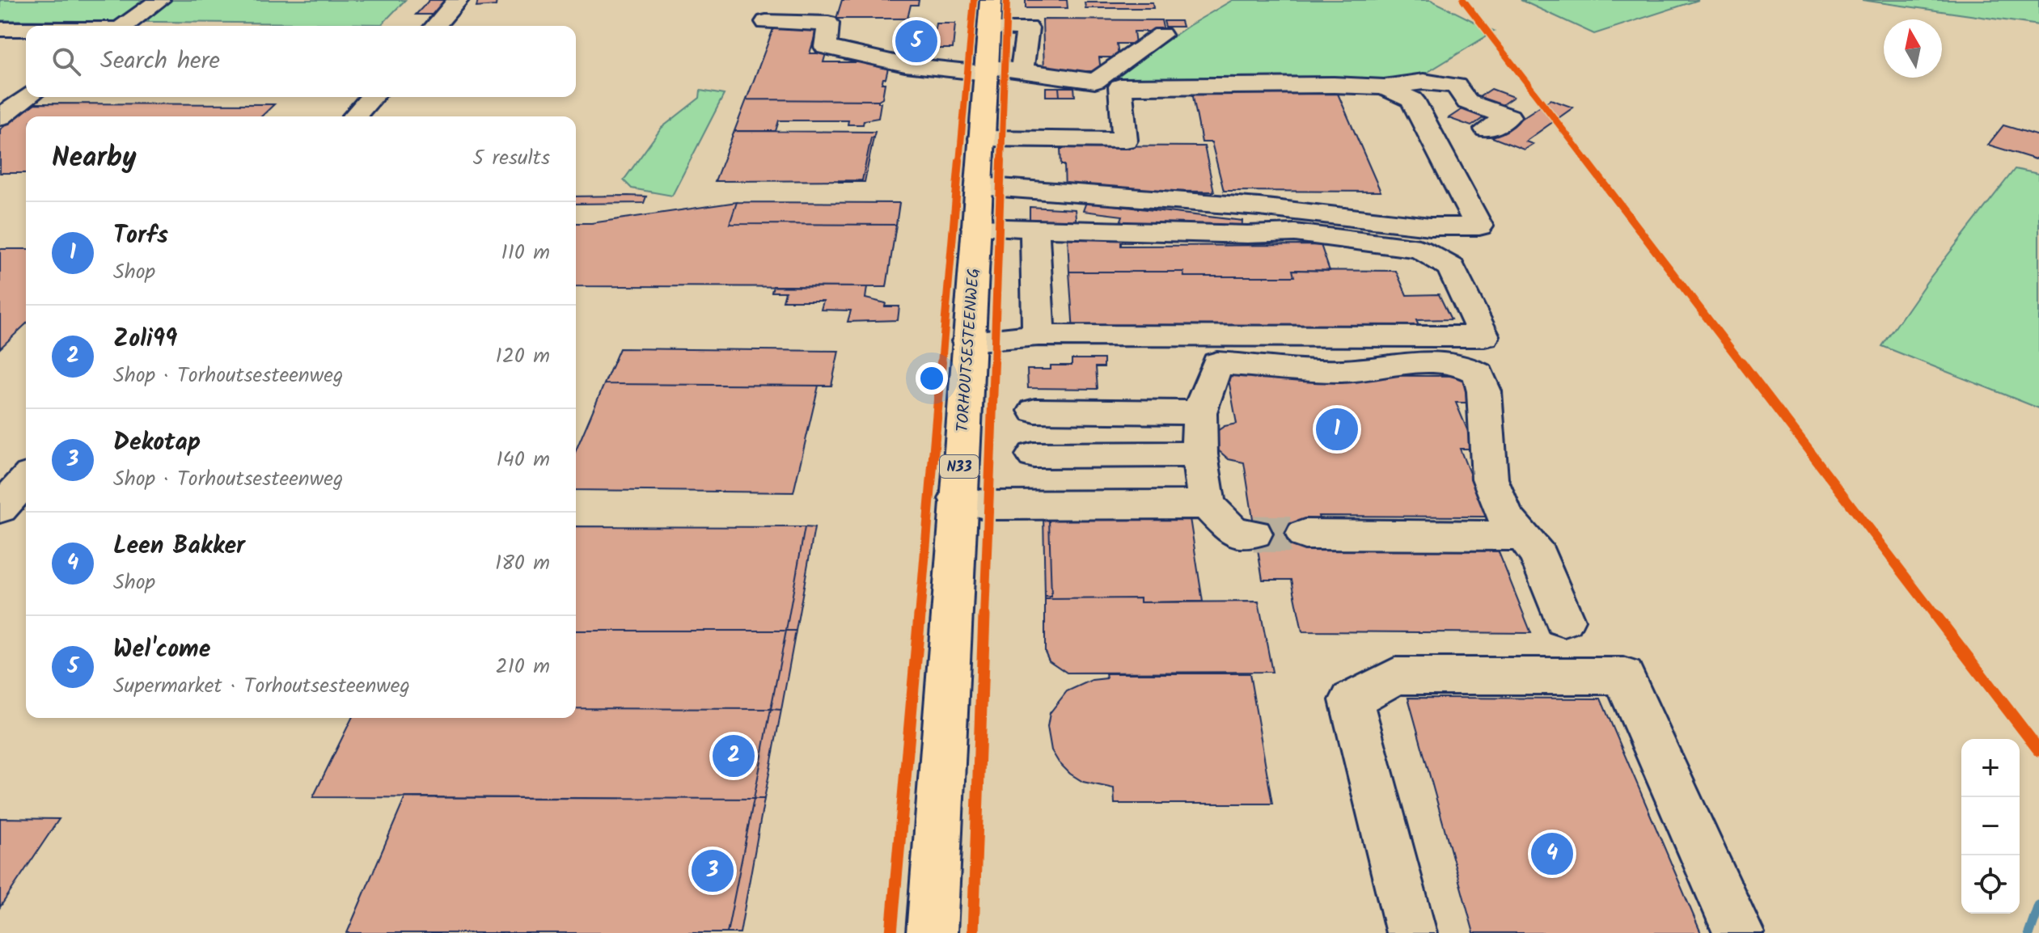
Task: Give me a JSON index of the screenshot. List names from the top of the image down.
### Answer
{
  "streets": {
    "main road": ["TORHOUTSESTEENWEG", "N33"]
  },
  "north": "top",
  "page": {
    "pins": [
      "5",
      "1",
      "2",
      "4",
      "3"
    ],
    "search": "Search here",
    "heading": ["Nearby", "5 results"],
    "list": [
      {
        "mark": "1",
        "name": "Torfs",
        "note": "Shop",
        "value": "110 m"
      },
      {
        "mark": "2",
        "name": "Zoli99",
        "note": "Shop · Torhoutsesteenweg",
        "value": "120 m"
      },
      {
        "mark": "3",
        "name": "Dekotap",
        "note": "Shop · Torhoutsesteenweg",
        "value": "140 m"
      },
      {
        "mark": "4",
        "name": "Leen Bakker",
        "note": "Shop",
        "value": "180 m"
      },
      {
        "mark": "5",
        "name": "Wel'come",
        "note": "Supermarket · Torhoutsesteenweg",
        "value": "210 m"
      }
    ],
    "map_buttons": ["+", "−"]
  }
}
